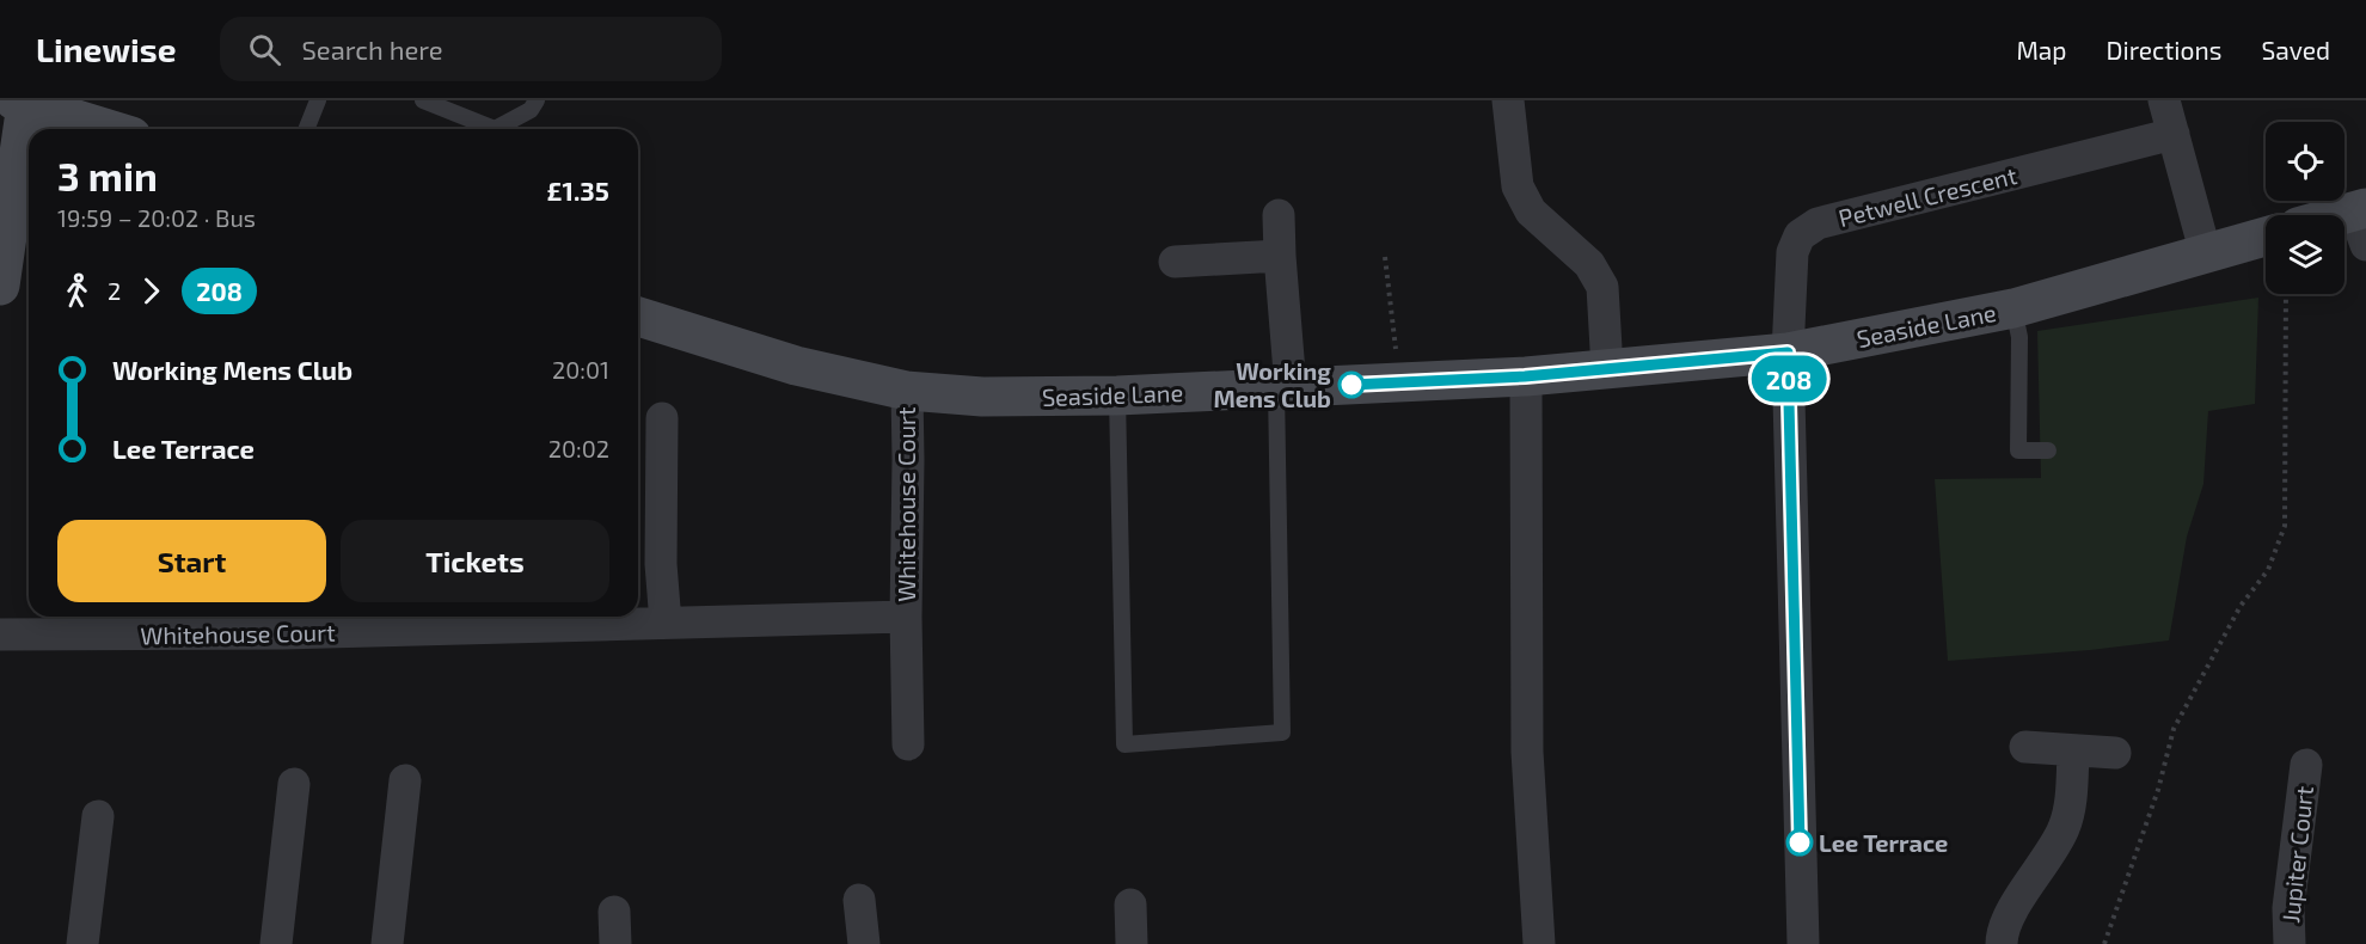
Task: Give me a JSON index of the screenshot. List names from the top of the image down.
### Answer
{
  "streets": {
    "main road": ["Seaside Lane"],
    "street": ["Petwell Crescent", "Whitehouse Court", "Jupiter Court"]
  },
  "crossings": [
    ["Petwell Crescent", "Seaside Lane"],
    ["Seaside Lane", "Whitehouse Court"]
  ],
  "places": ["Working Mens Club", "Lee Terrace"],
  "lines": ["bus line 208"],
  "page": {
    "header": "Linewise",
    "search": "Search here",
    "nav": ["Map", "Directions", "Saved"],
    "on_map": "208",
    "heading": ["3 min", "19:59 – 20:02 · Bus", "£1.35"],
    "legs": ["2", "208"],
    "list": [
      {
        "name": "Working Mens Club",
        "value": "20:01"
      },
      {
        "name": "Lee Terrace",
        "value": "20:02"
      }
    ],
    "buttons": ["Start", "Tickets"]
  }
}
